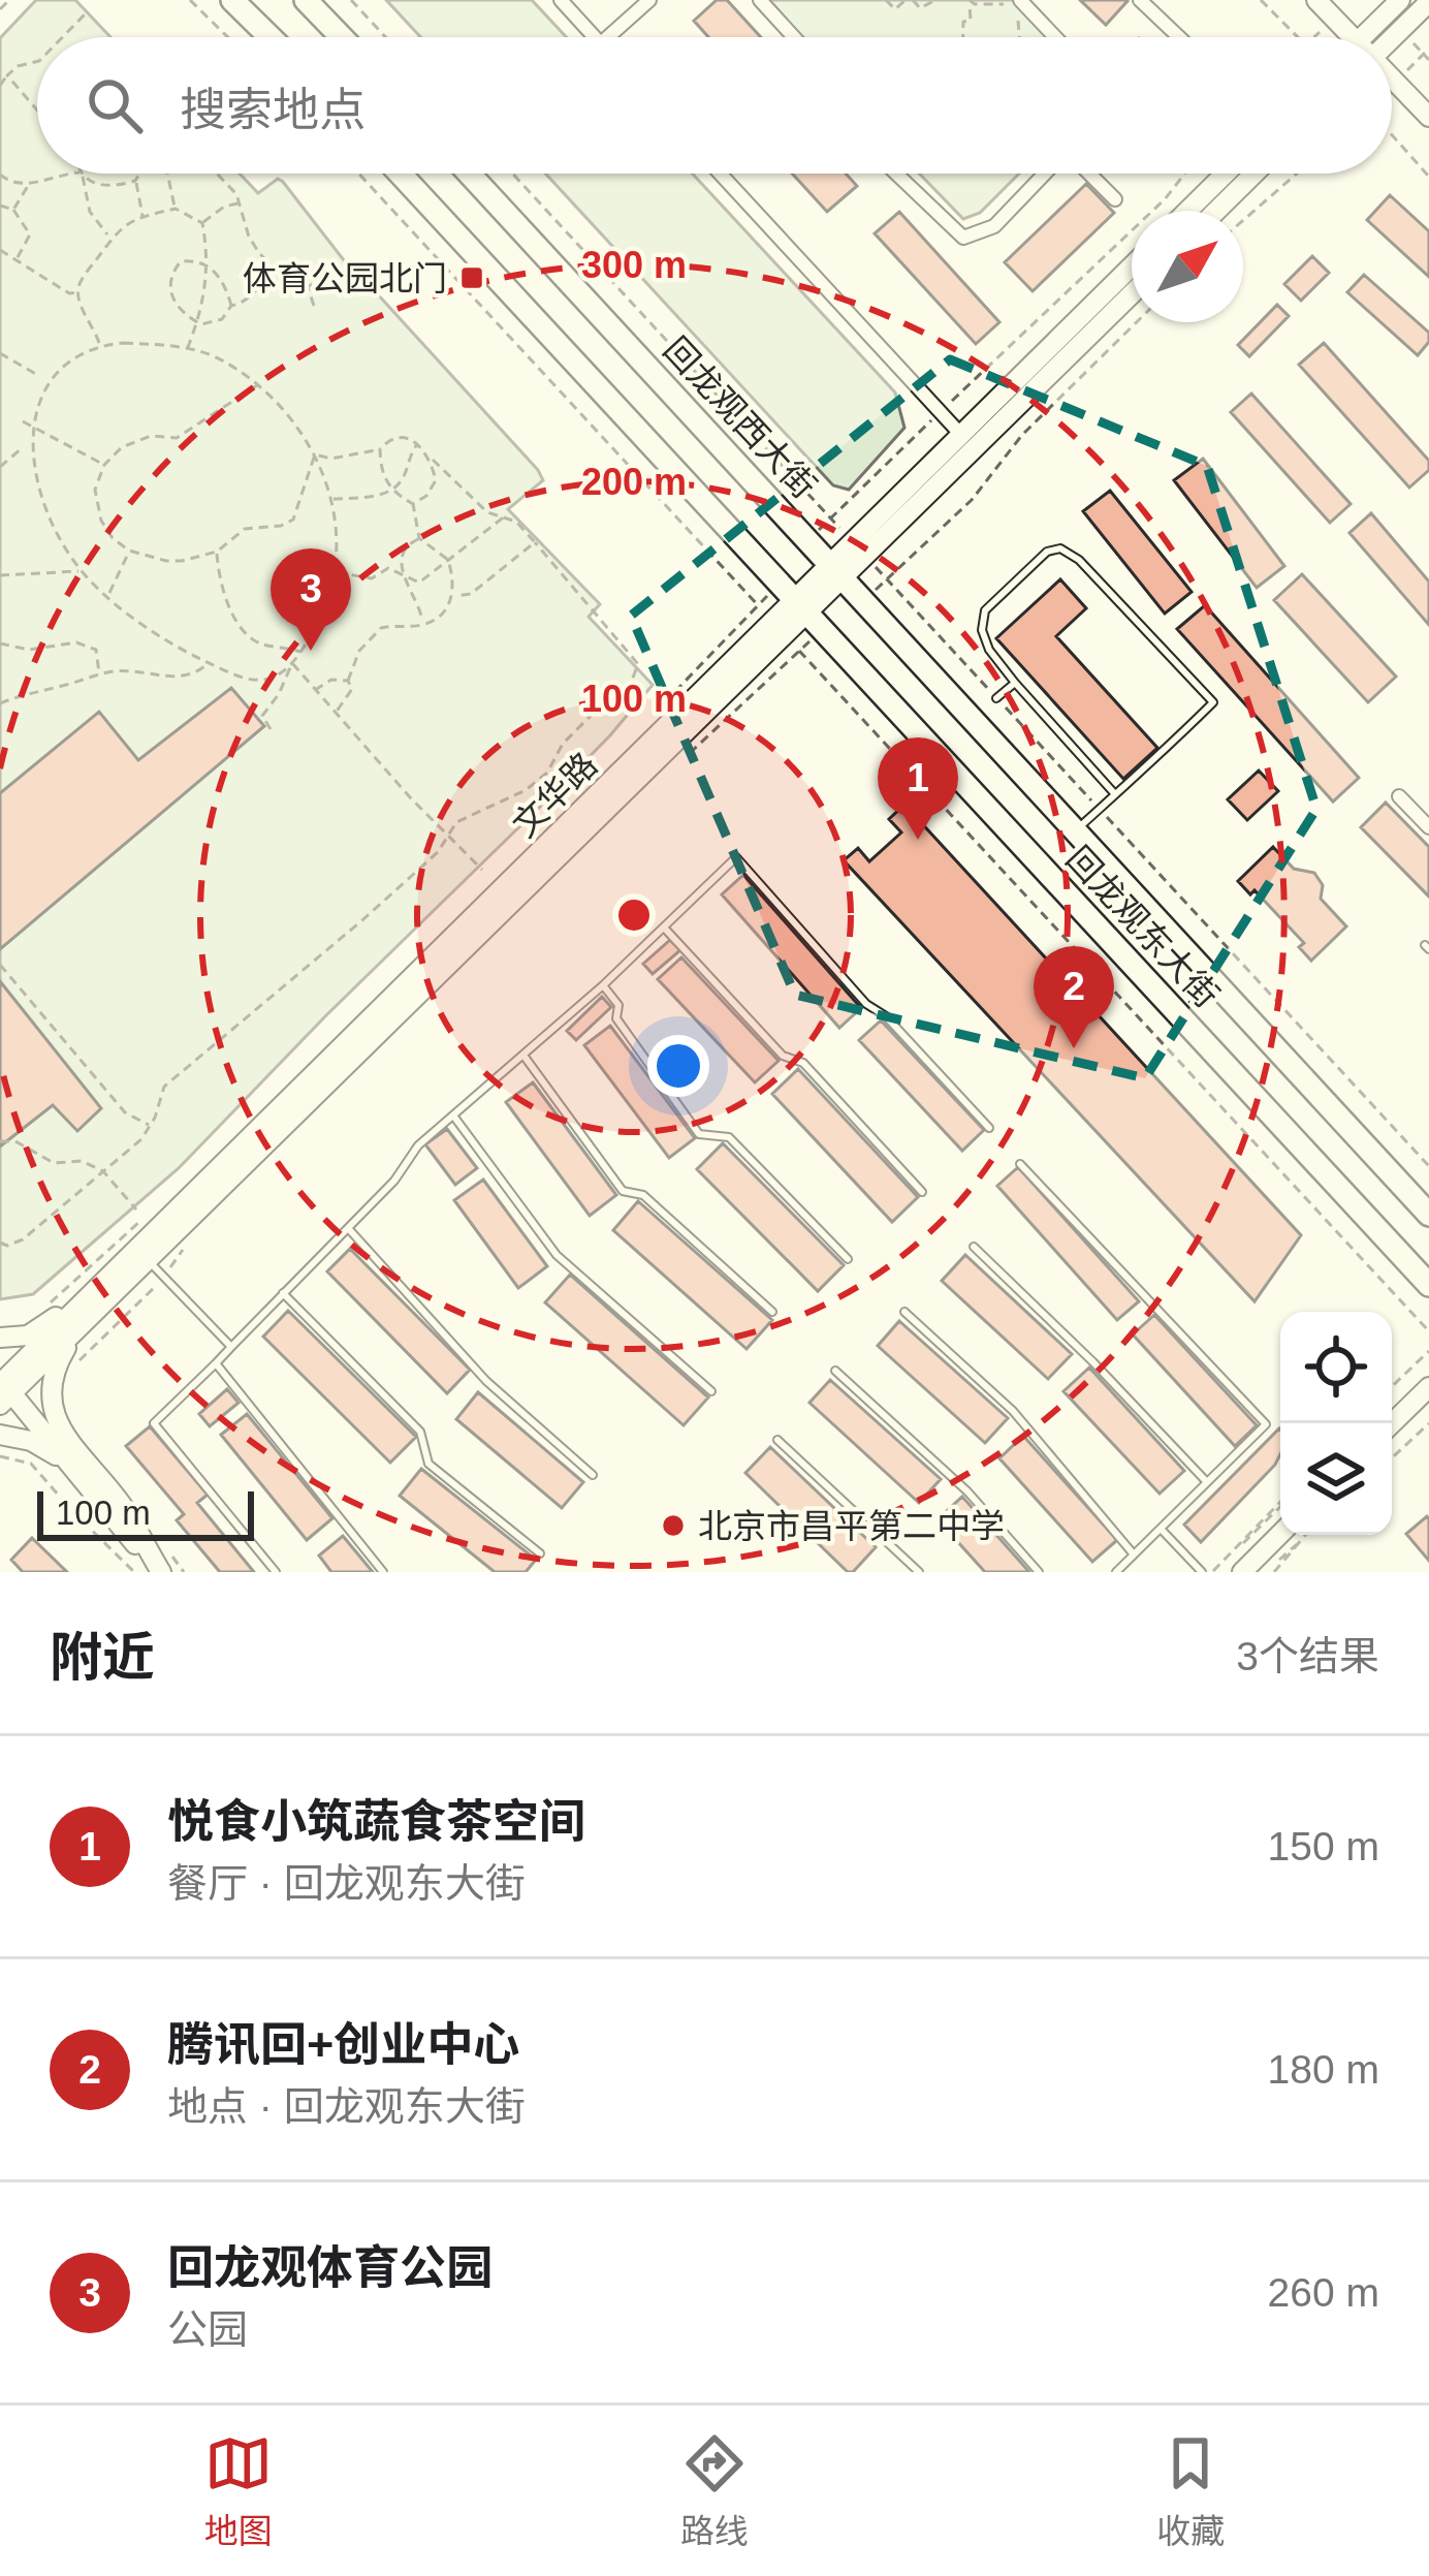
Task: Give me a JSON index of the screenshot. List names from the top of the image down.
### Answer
{
  "streets": {
    "main road": ["回龙观西大街", "回龙观东大街"],
    "street": ["文华路"]
  },
  "crossings": [
    ["回龙观西大街", "文华路"],
    ["回龙观西大街", "回龙观东大街"],
    ["文华路", "回龙观东大街"]
  ],
  "places": {
    "transit": ["体育公园北门"],
    "other": ["北京市昌平第二中学"]
  },
  "scale_bar": "100 m",
  "north": "top right",
  "page": {
    "search": "搜索地点",
    "pins": ["3", "1", "2"],
    "scale": "100 m",
    "heading": ["附近", "3个结果"],
    "list": [
      {
        "mark": "1",
        "name": "悦食小筑蔬食茶空间",
        "note": "餐厅 · 回龙观东大街",
        "value": "150 m"
      },
      {
        "mark": "2",
        "name": "腾讯回+创业中心",
        "note": "地点 · 回龙观东大街",
        "value": "180 m"
      },
      {
        "mark": "3",
        "name": "回龙观体育公园",
        "note": "公园",
        "value": "260 m"
      }
    ],
    "nav": ["地图", "路线", "收藏"]
  },
  "rings": ["300 m", "200 m", "100 m"]
}
